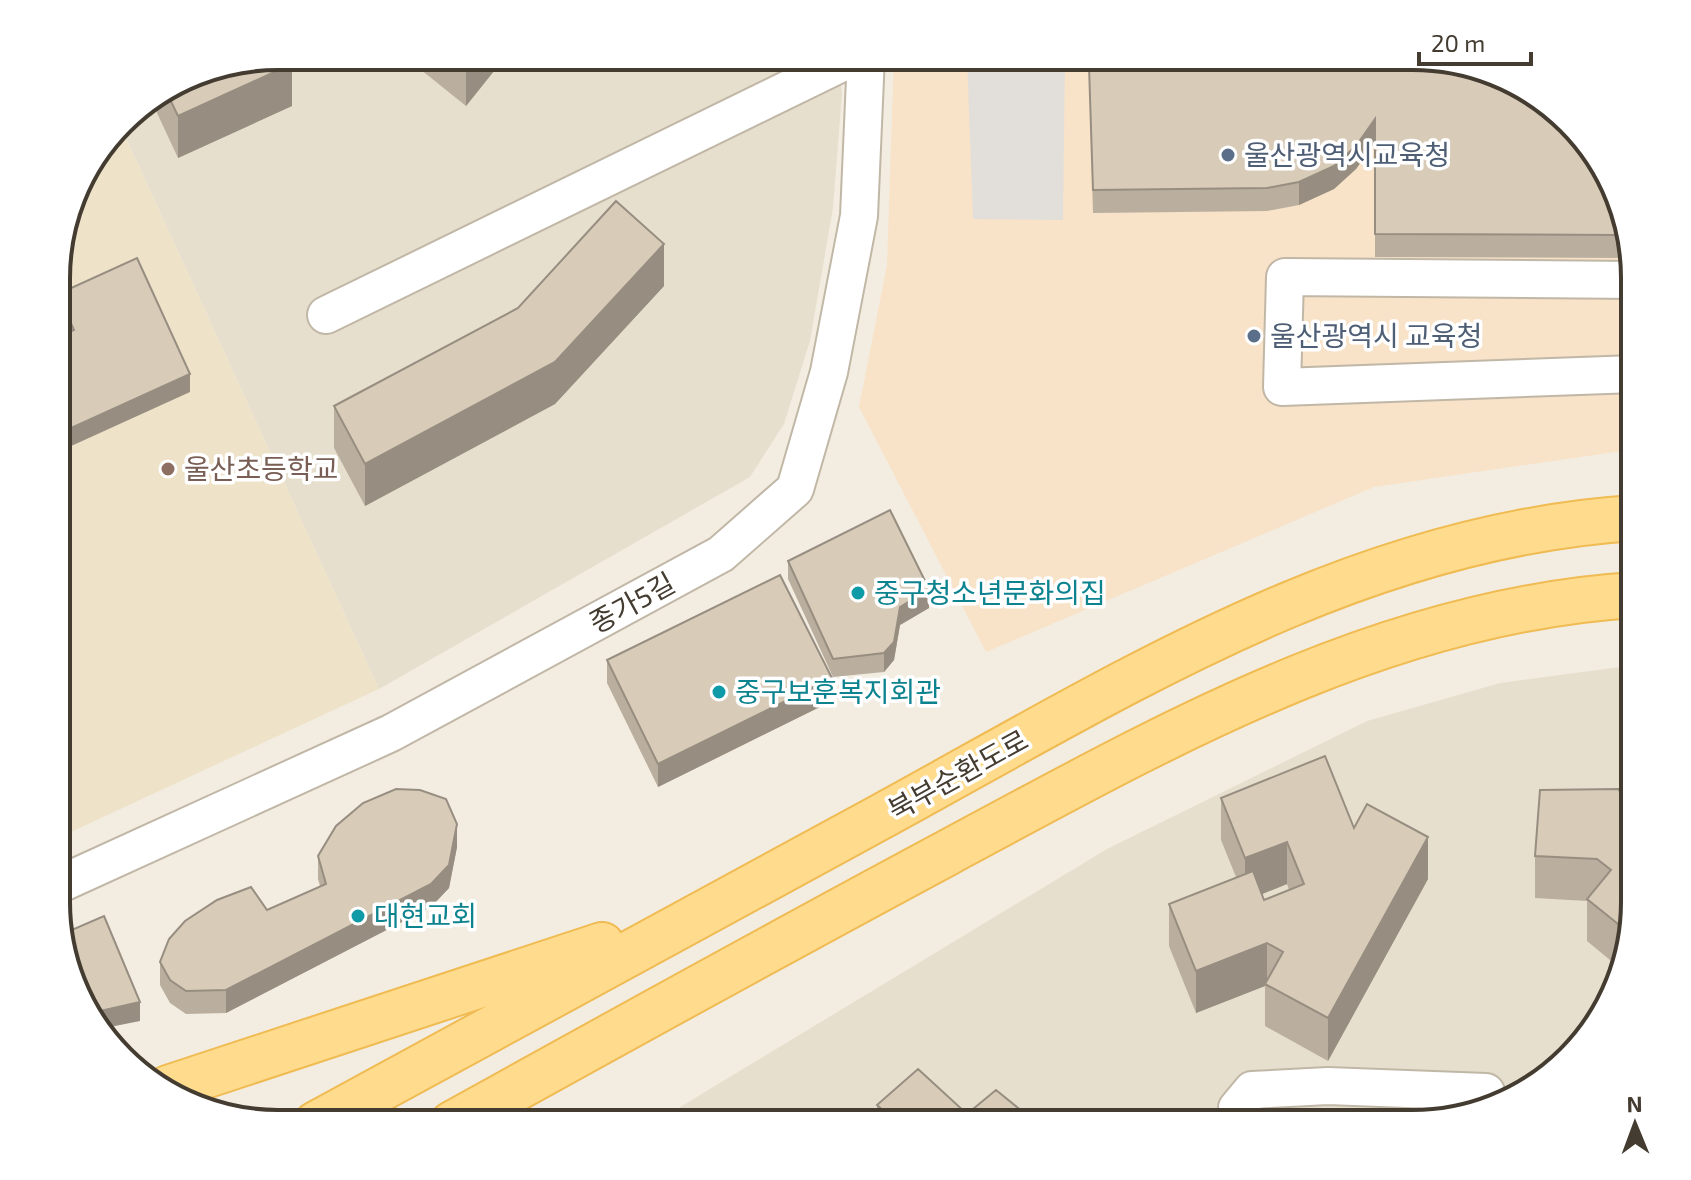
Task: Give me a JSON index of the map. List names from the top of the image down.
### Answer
{
  "streets": {
    "main road": ["북부순환도로"],
    "street": ["종가5길"]
  },
  "places": [
    "울산광역시교육청",
    "울산광역시 교육청",
    "울산초등학교",
    "중구청소년문화의집",
    "중구보훈복지회관",
    "대현교회"
  ],
  "scale_bar": "20 m",
  "north": "top"
}
